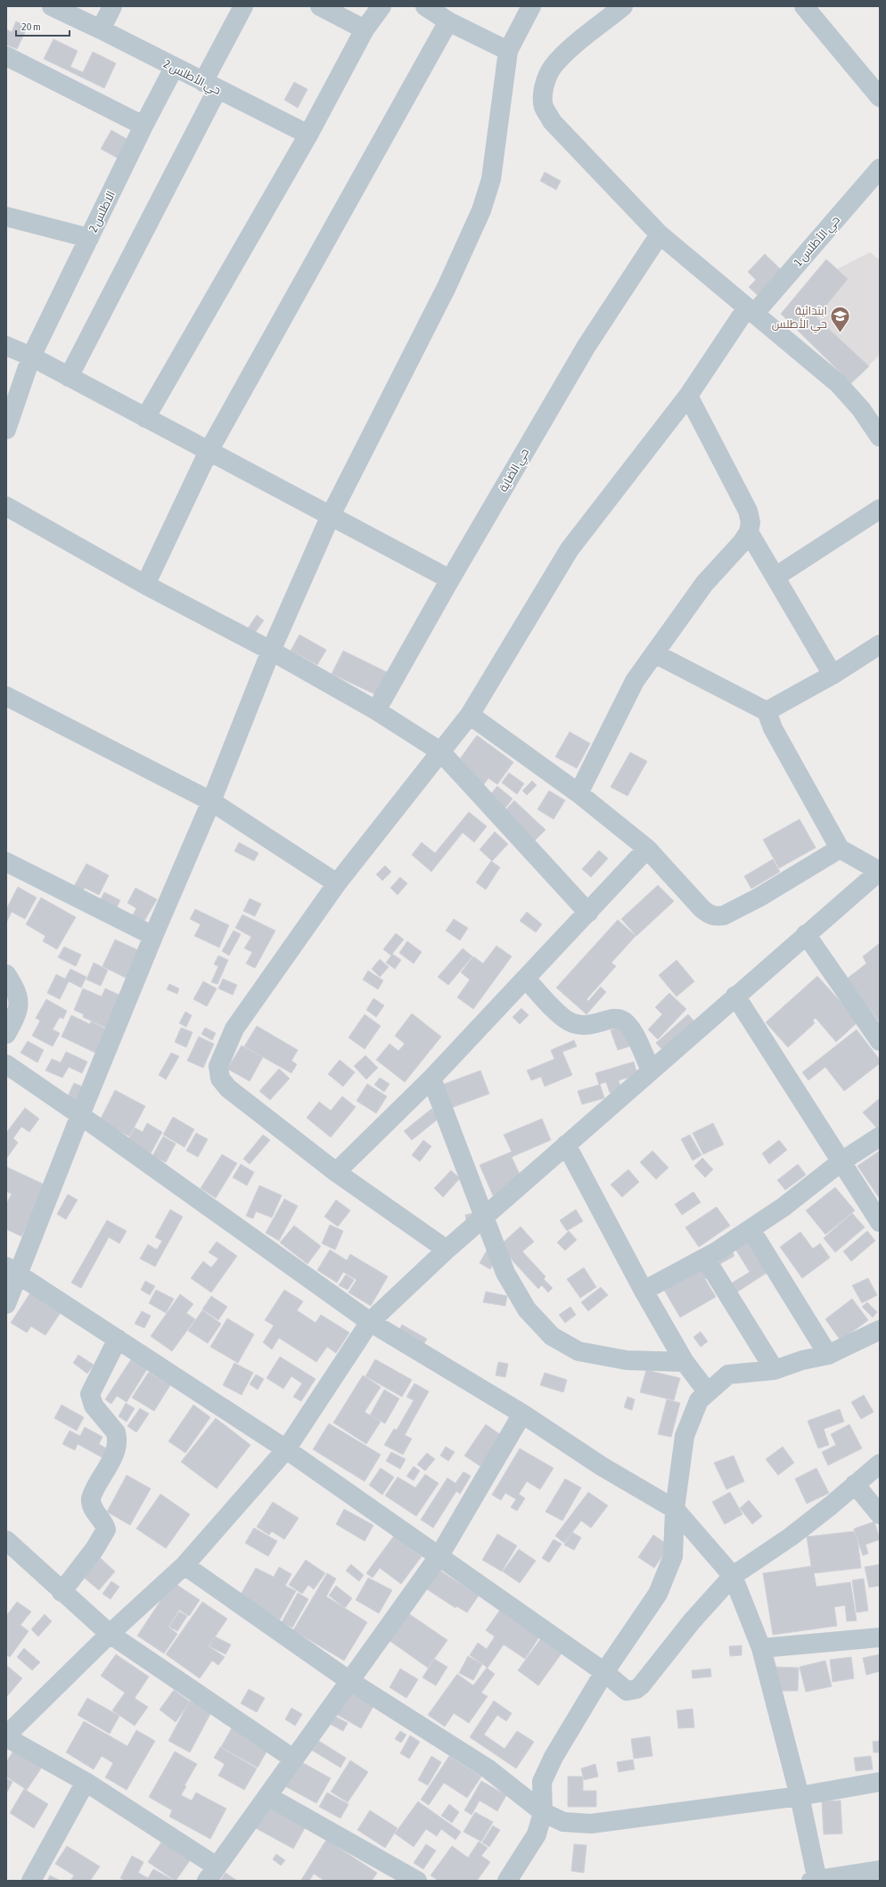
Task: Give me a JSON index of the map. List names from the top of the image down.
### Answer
{
  "streets": {
    "street": [
      "حي الأطلس 2",
      "الاطلس 2",
      "حي الأطلس 1",
      "حي الضاية"
    ]
  },
  "crossings": [
    ["حي الأطلس 2", "الاطلس 2"]
  ],
  "places": {
    "school or university": ["ابتدائية حي الأطلس"]
  },
  "scale_bar": "20 m"
}
